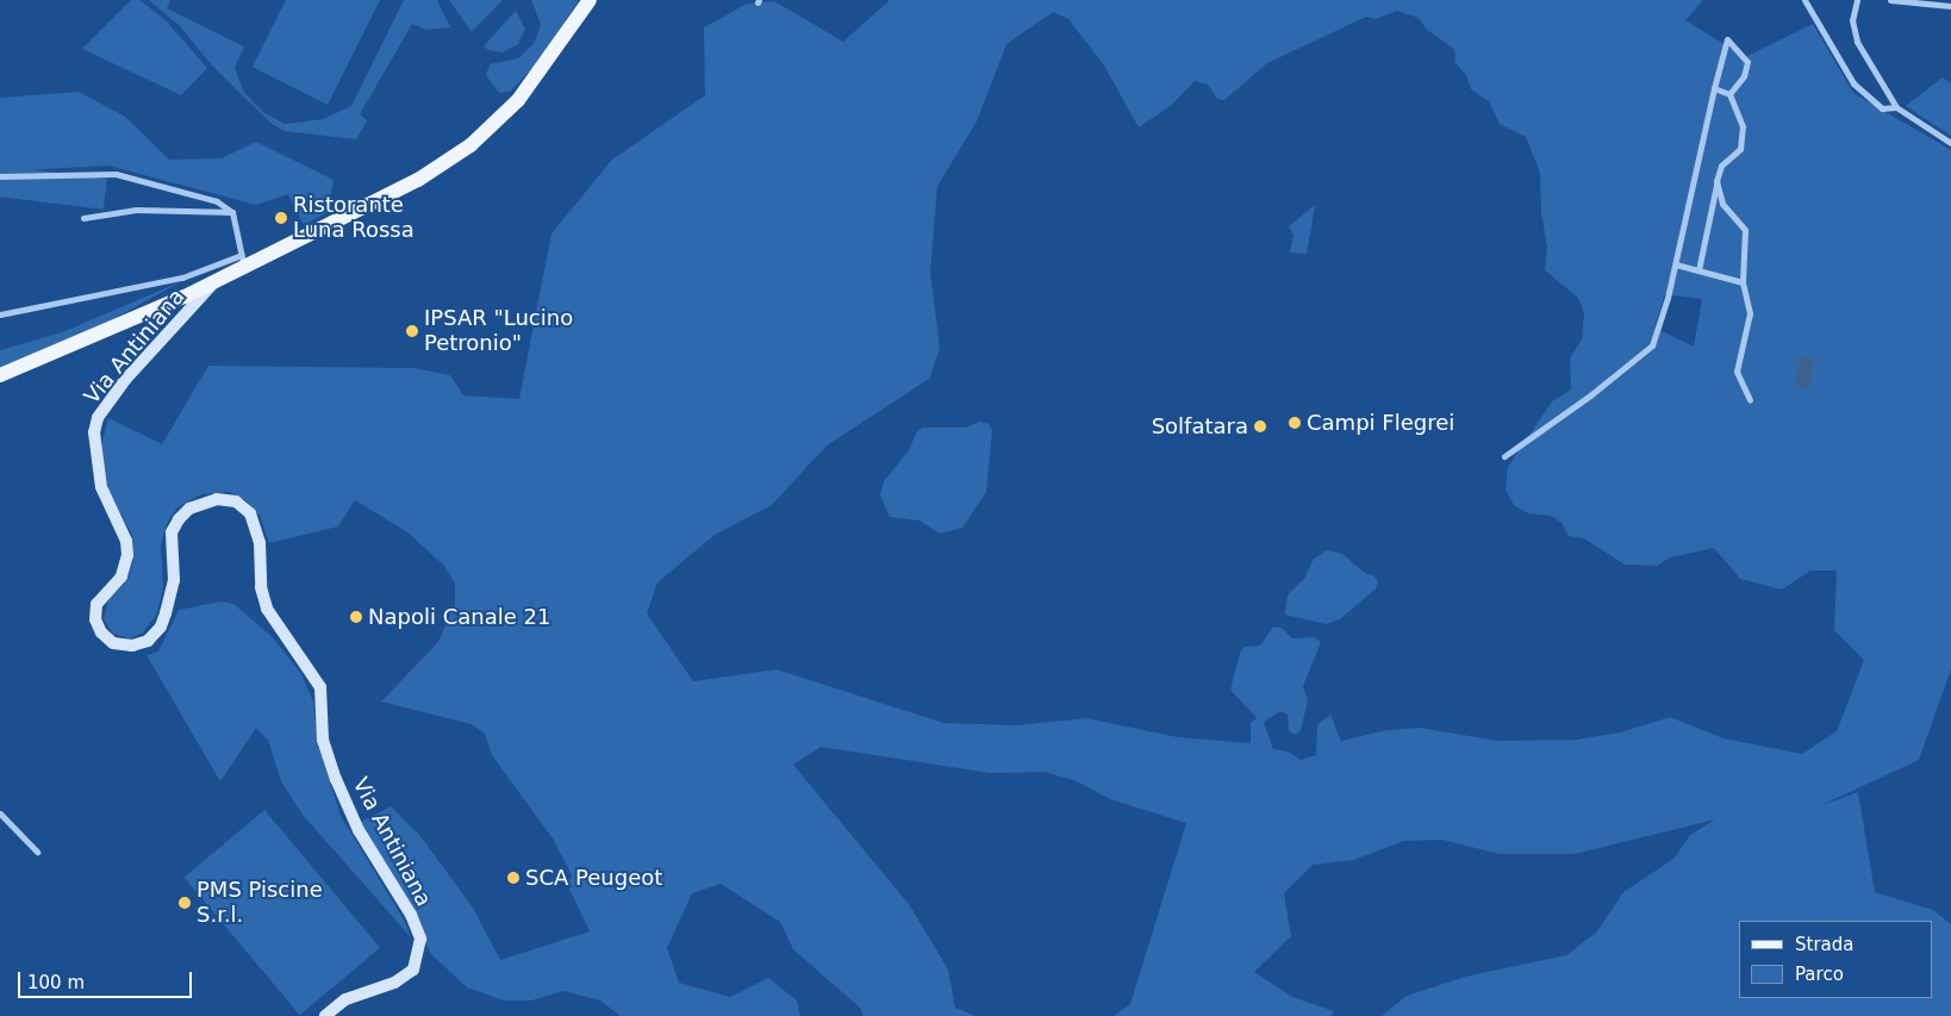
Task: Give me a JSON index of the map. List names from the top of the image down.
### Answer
{
  "streets": {
    "street": ["Via Antiniana"]
  },
  "places": [
    "Ristorante Luna Rossa",
    "IPSAR \"Lucino Petronio\"",
    "Campi Flegrei",
    "Solfatara",
    "Napoli Canale 21",
    "SCA Peugeot",
    "PMS Piscine S.r.l."
  ],
  "legend": ["Strada", "Parco"],
  "scale_bar": "100 m"
}
